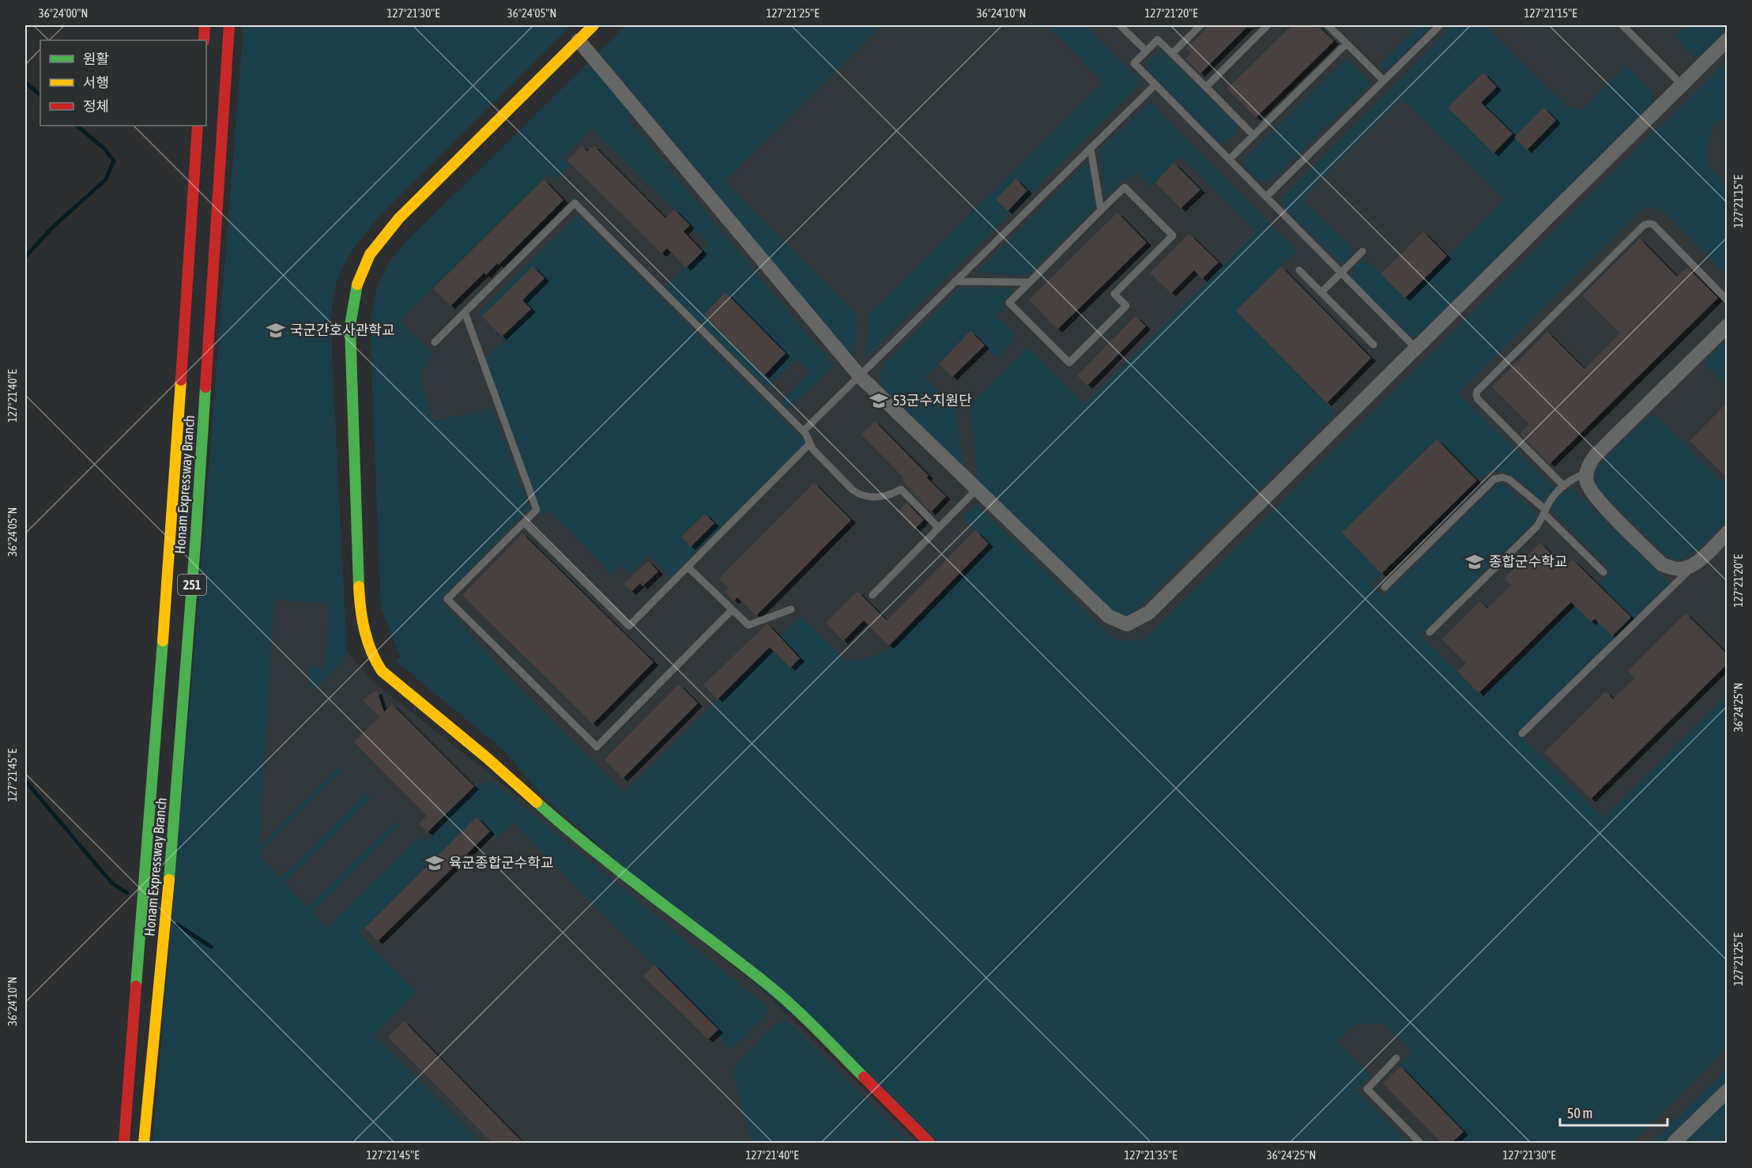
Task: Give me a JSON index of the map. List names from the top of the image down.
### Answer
{
  "streets": {
    "main road": ["Honam Expressway Branch", "251"]
  },
  "places": {
    "school or university": [
      "국군간호사관학교",
      "53군수지원단",
      "종합군수학교",
      "육군종합군수학교"
    ]
  },
  "legend": ["원활", "서행", "정체"],
  "scale_bar": "50 m",
  "coordinates": [
    "36°24'00\"N",
    "127°21'30\"E",
    "36°24'05\"N",
    "127°21'25\"E",
    "36°24'10\"N",
    "127°21'20\"E",
    "127°21'15\"E",
    "127°21'40\"E",
    "36°24'25\"N",
    "127°21'45\"E",
    "127°21'35\"E"
  ]
}
